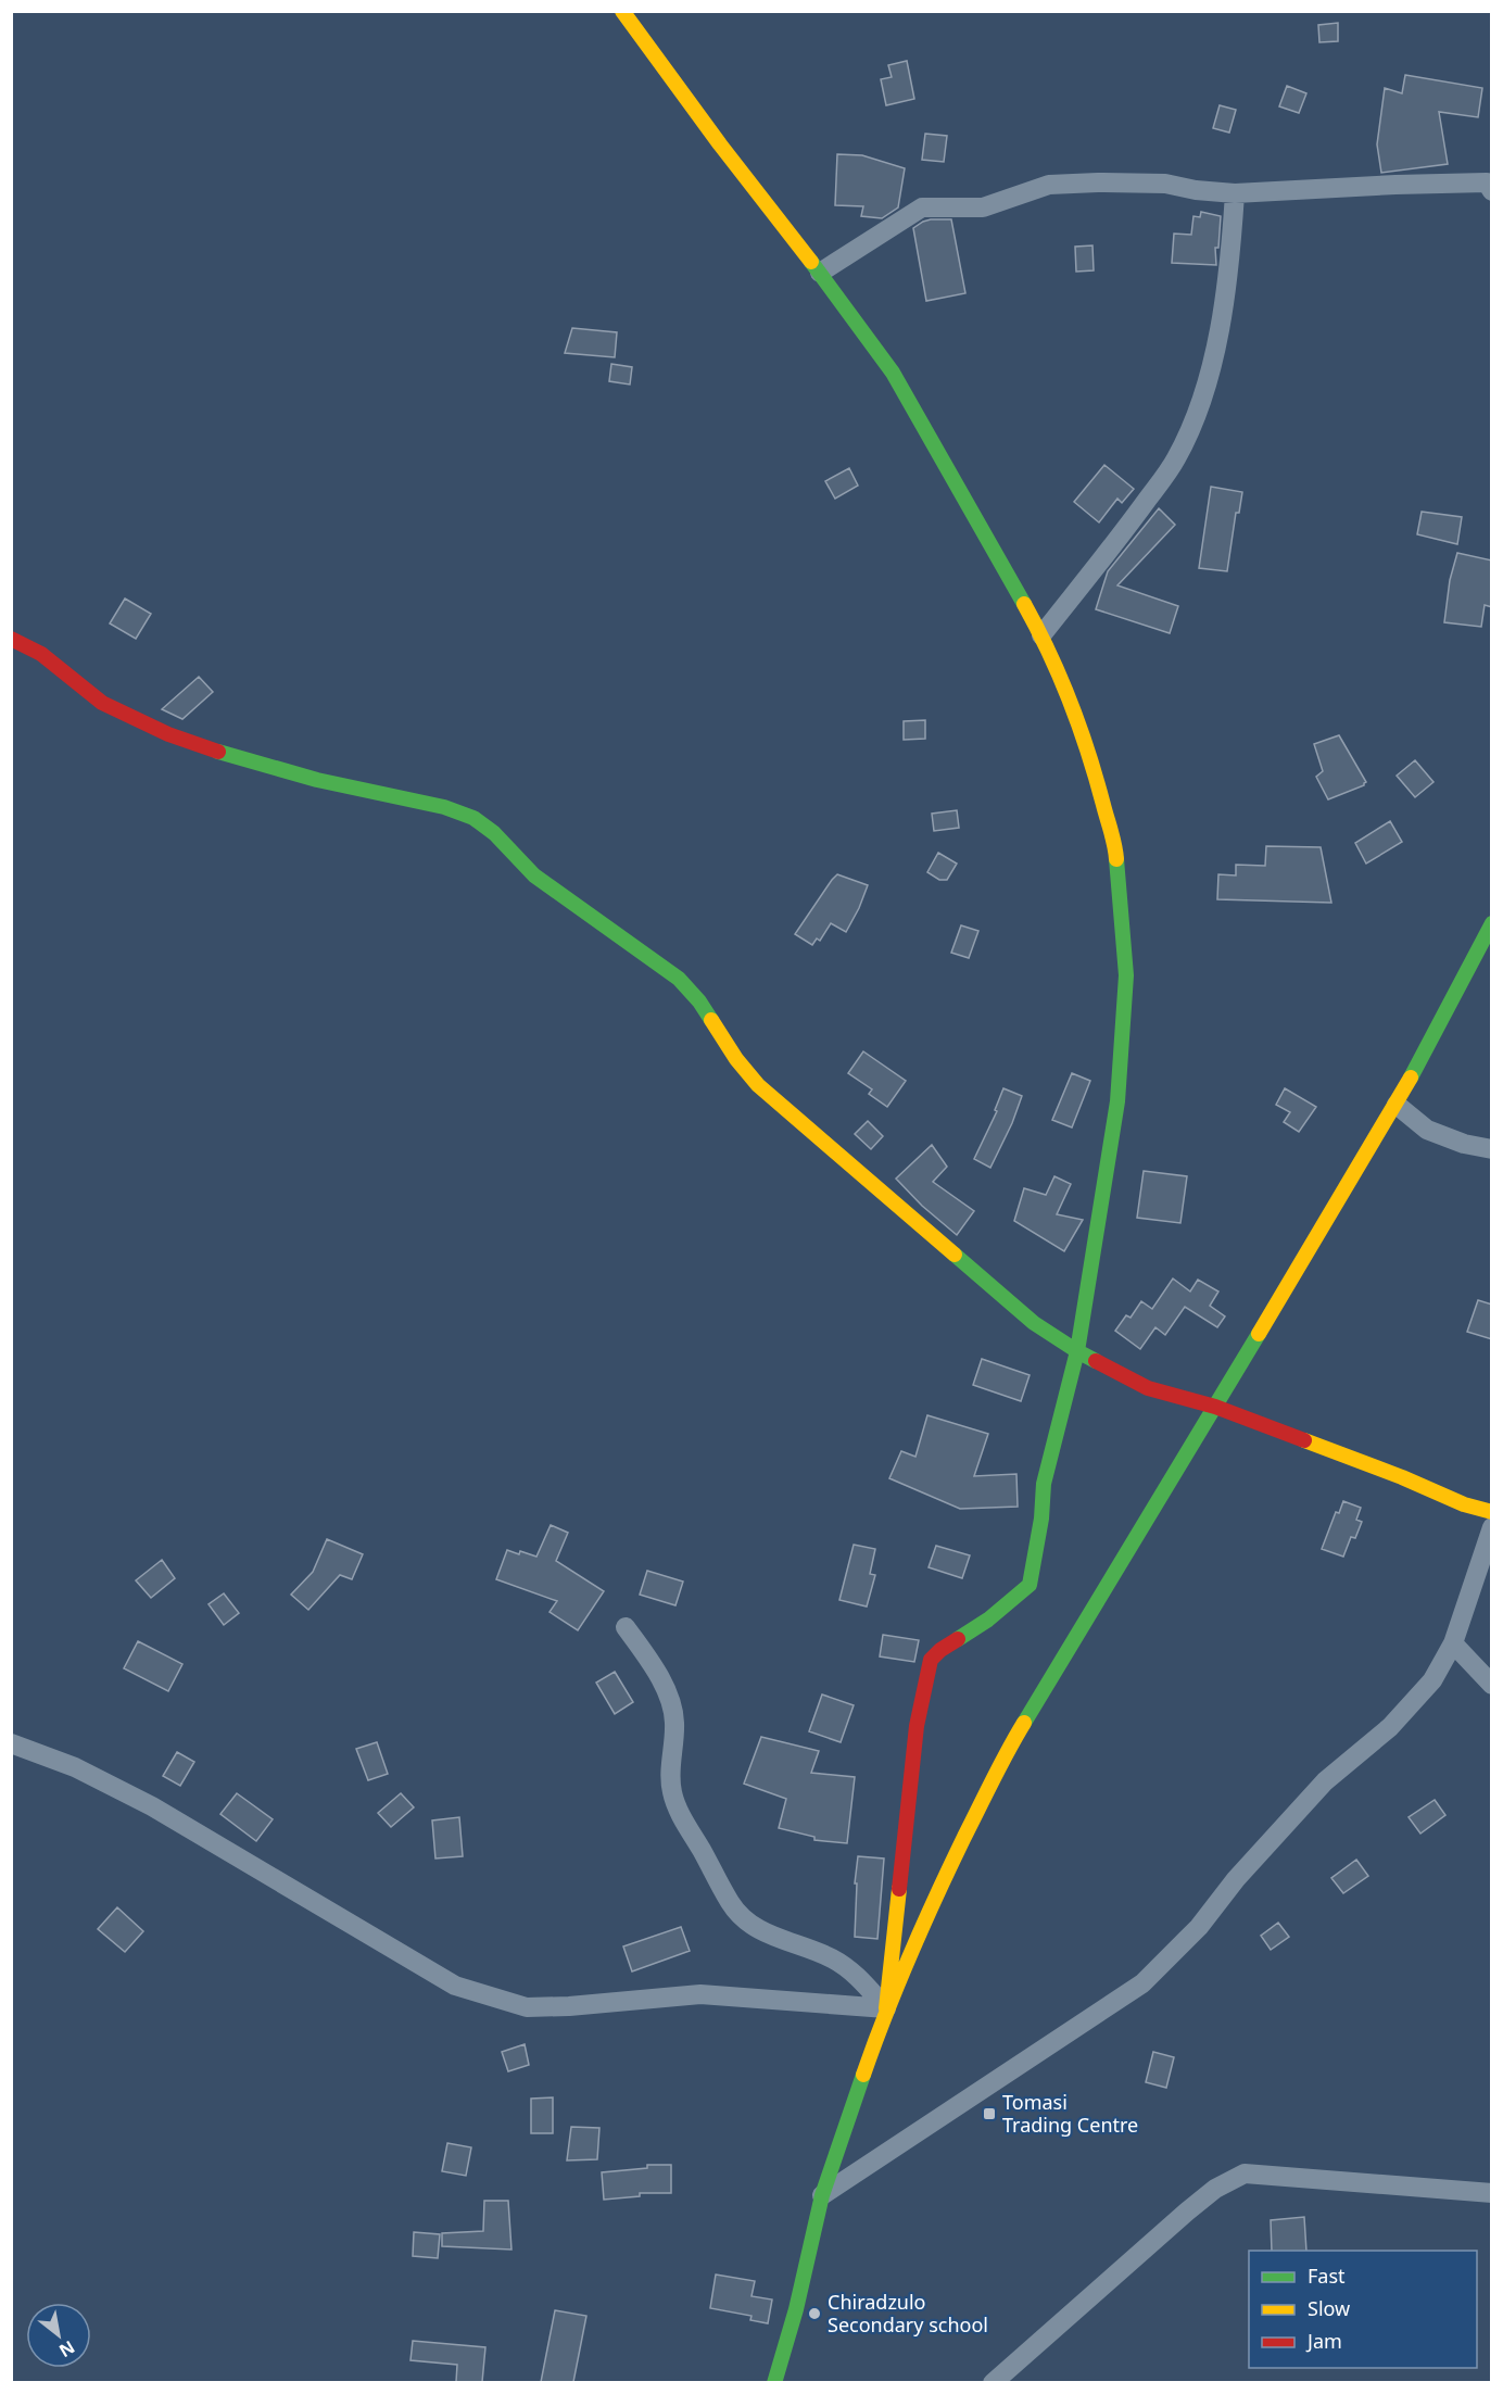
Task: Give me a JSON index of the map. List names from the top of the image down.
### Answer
{
  "places": {
    "transit": ["Tomasi Trading Centre"],
    "other": ["Chiradzulo Secondary school"]
  },
  "legend": ["Fast", "Slow", "Jam"],
  "north": "bottom right"
}
